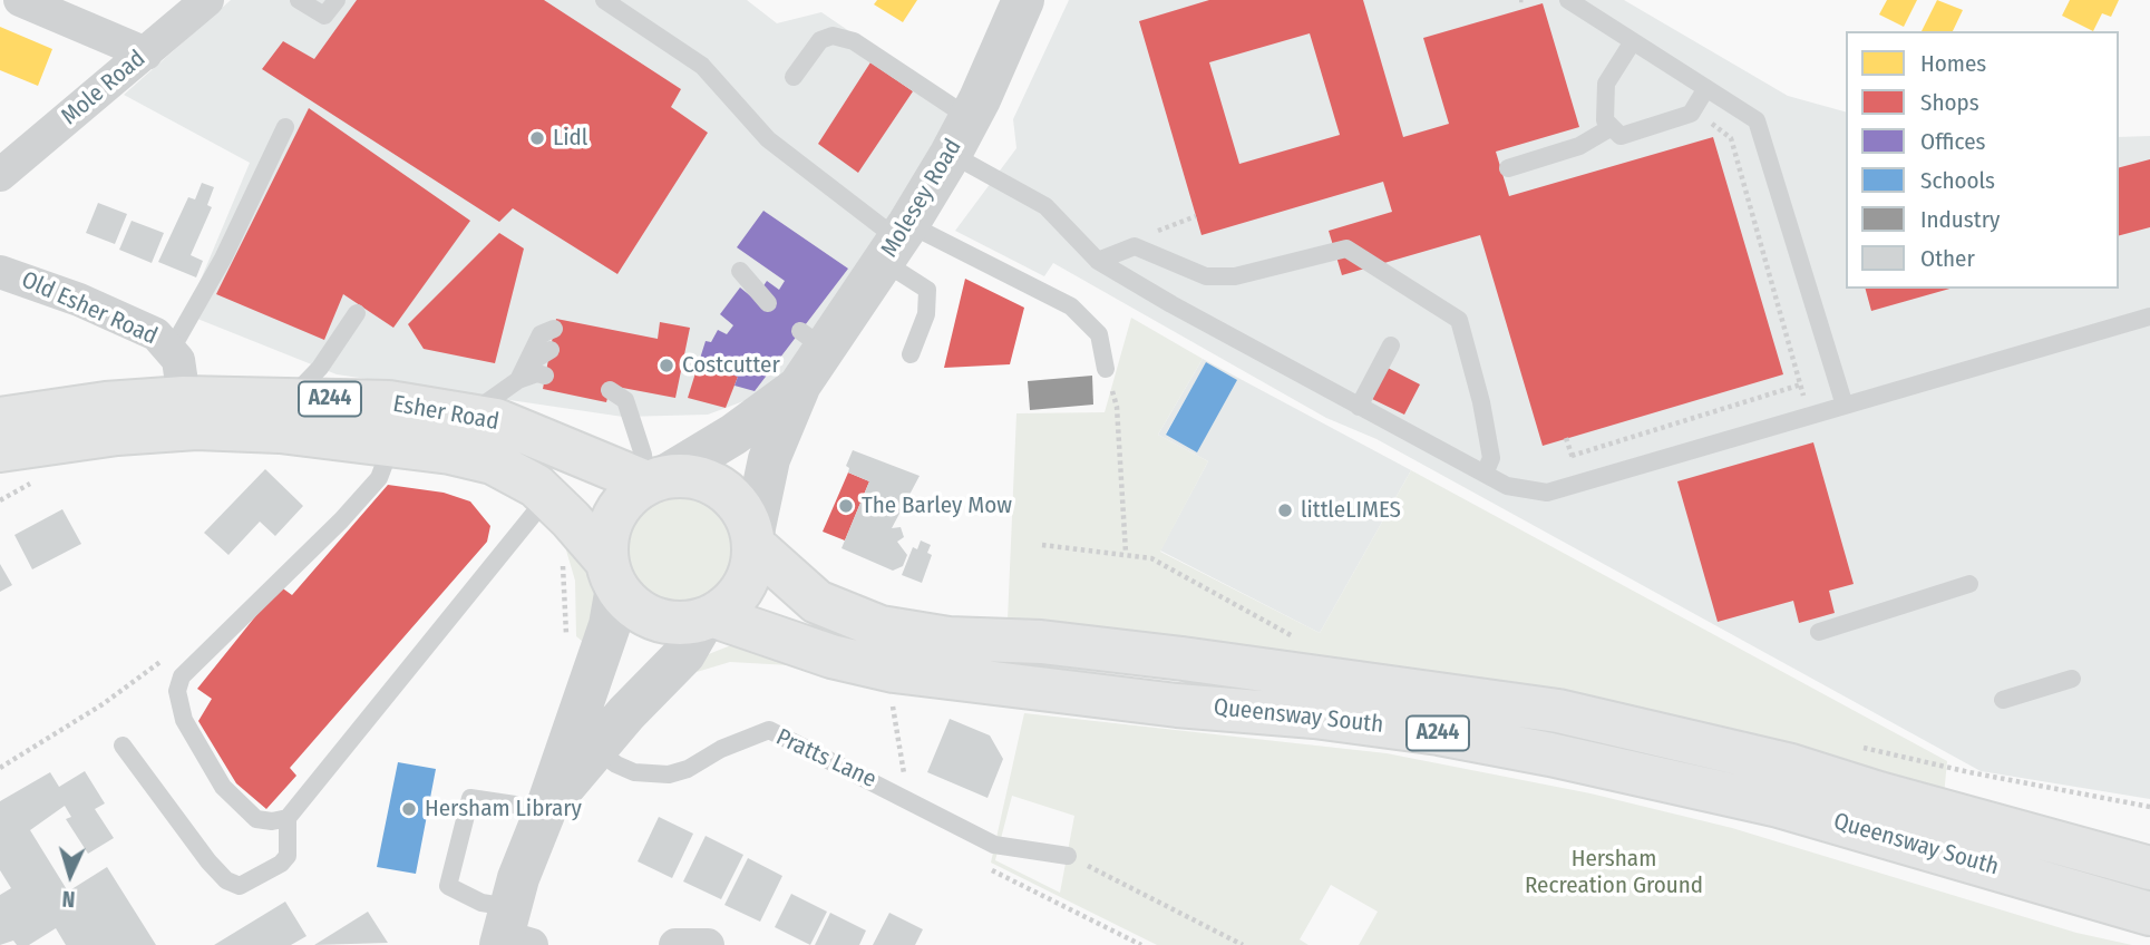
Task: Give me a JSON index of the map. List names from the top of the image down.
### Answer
{
  "streets": {
    "main road": ["A244", "Esher Road", "Queensway South"],
    "street": ["Mole Road", "Molesey Road", "Old Esher Road"],
    "lane": ["Pratts Lane"]
  },
  "crossings": [
    ["Molesey Road", "Esher Road"],
    ["Molesey Road", "Queensway South"],
    ["Old Esher Road", "Esher Road"],
    ["Esher Road", "Queensway South"]
  ],
  "parks": ["Hersham Recreation Ground"],
  "places": [
    "Lidl",
    "Costcutter",
    "The Barley Mow",
    "littleLIMES",
    "Hersham Library"
  ],
  "legend": [
    "Homes",
    "Shops",
    "Offices",
    "Schools",
    "Industry",
    "Other"
  ],
  "north": "bottom"
}
